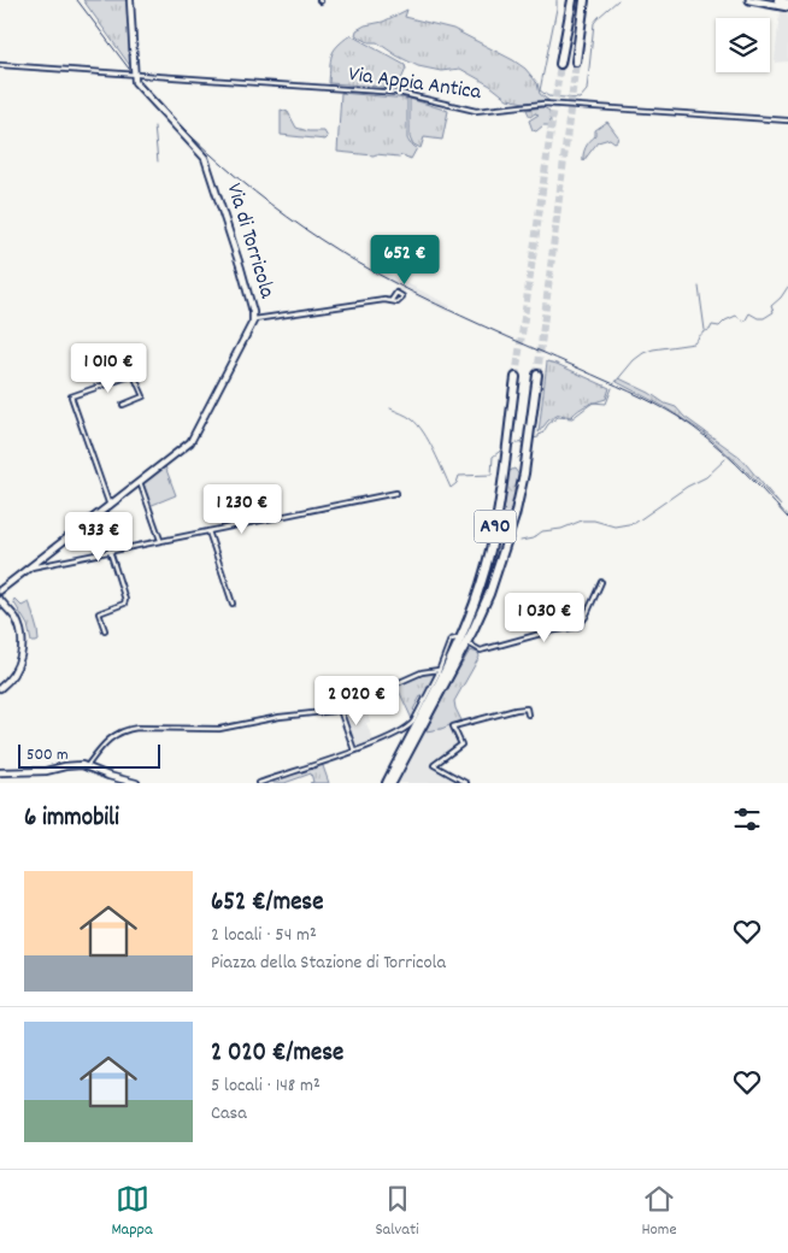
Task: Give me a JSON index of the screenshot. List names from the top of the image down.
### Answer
{
  "streets": {
    "highway": ["A90"],
    "street": ["Via Appia Antica", "Via di Torricola"]
  },
  "crossings": [
    ["Via Appia Antica", "Via di Torricola"]
  ],
  "scale_bar": "500 m",
  "page": {
    "price": [
      "652 €",
      "1 010 €",
      "1 230 €",
      "933 €",
      "1 030 €",
      "2 020 €"
    ],
    "scale": "500 m",
    "heading": "6 immobili",
    "list": [
      {
        "name": "652 €/mese",
        "note": "2 locali · 54 m² · Piazza della Stazione di Torricola"
      },
      {
        "name": "2 020 €/mese",
        "note": "5 locali · 148 m² · Casa"
      }
    ],
    "tabs": ["Mappa", "Salvati", "Home"]
  }
}
